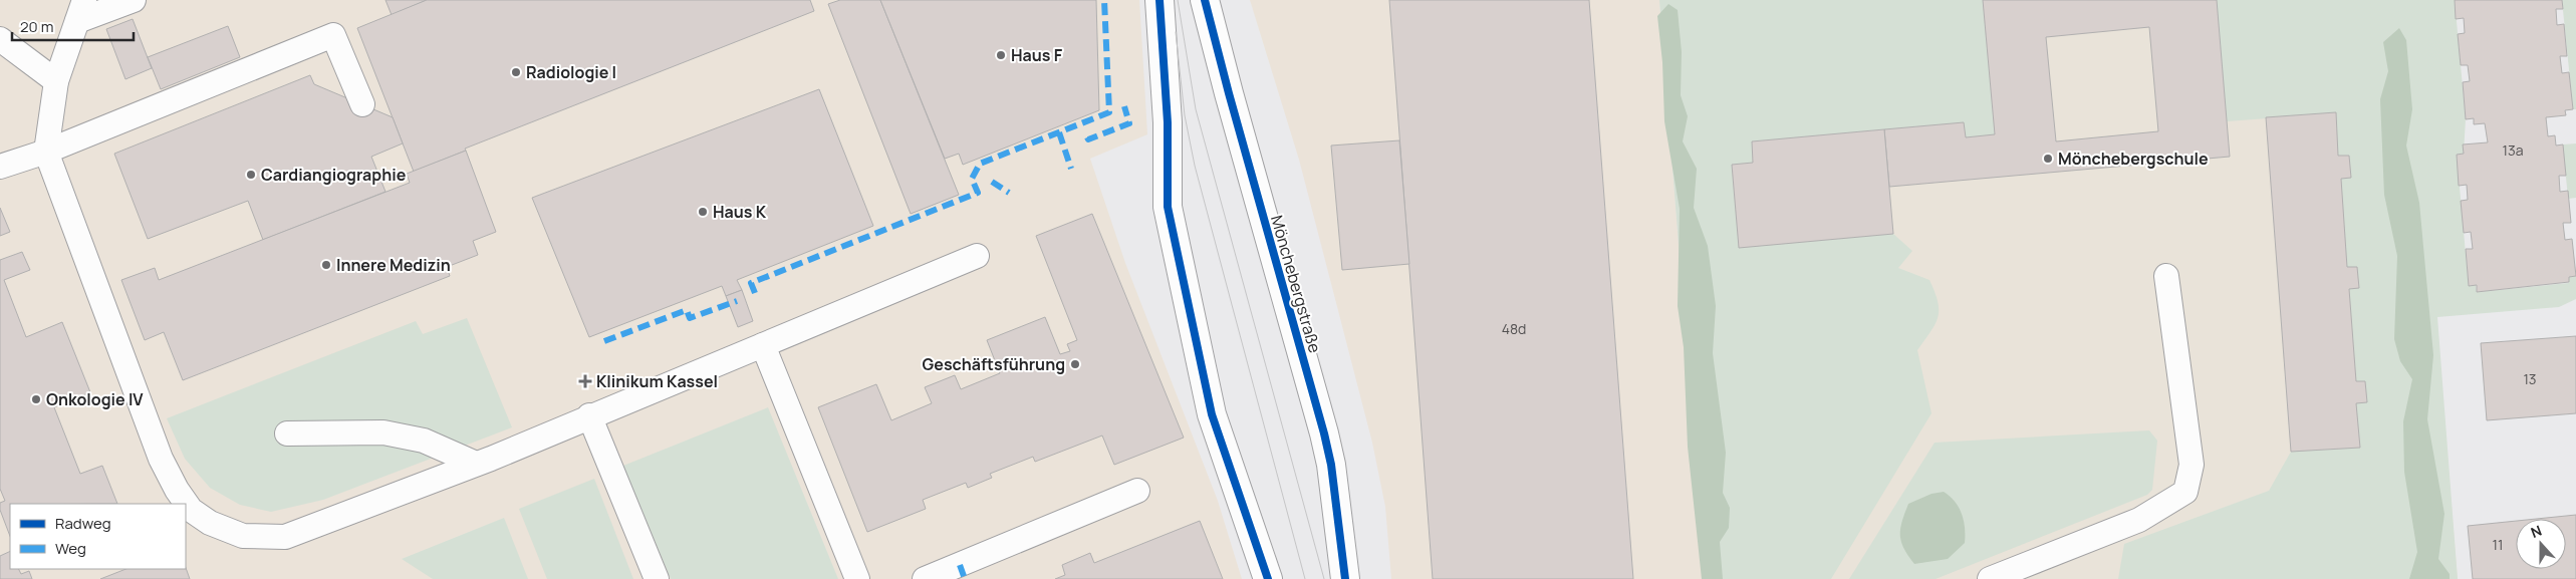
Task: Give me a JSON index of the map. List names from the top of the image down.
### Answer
{
  "streets": {
    "street": ["Mönchebergstraße"]
  },
  "places": {
    "other": [
      "Haus F",
      "Radiologie I",
      "Mönchebergschule",
      "Cardiangiographie",
      "Haus K",
      "Innere Medizin",
      "Geschäftsführung",
      "Onkologie IV"
    ],
    "health": ["Klinikum Kassel"]
  },
  "house_numbers": [
    "13a",
    "48d",
    "13",
    "11"
  ],
  "legend": ["Radweg", "Weg"],
  "scale_bar": "20 m",
  "north": "top"
}
